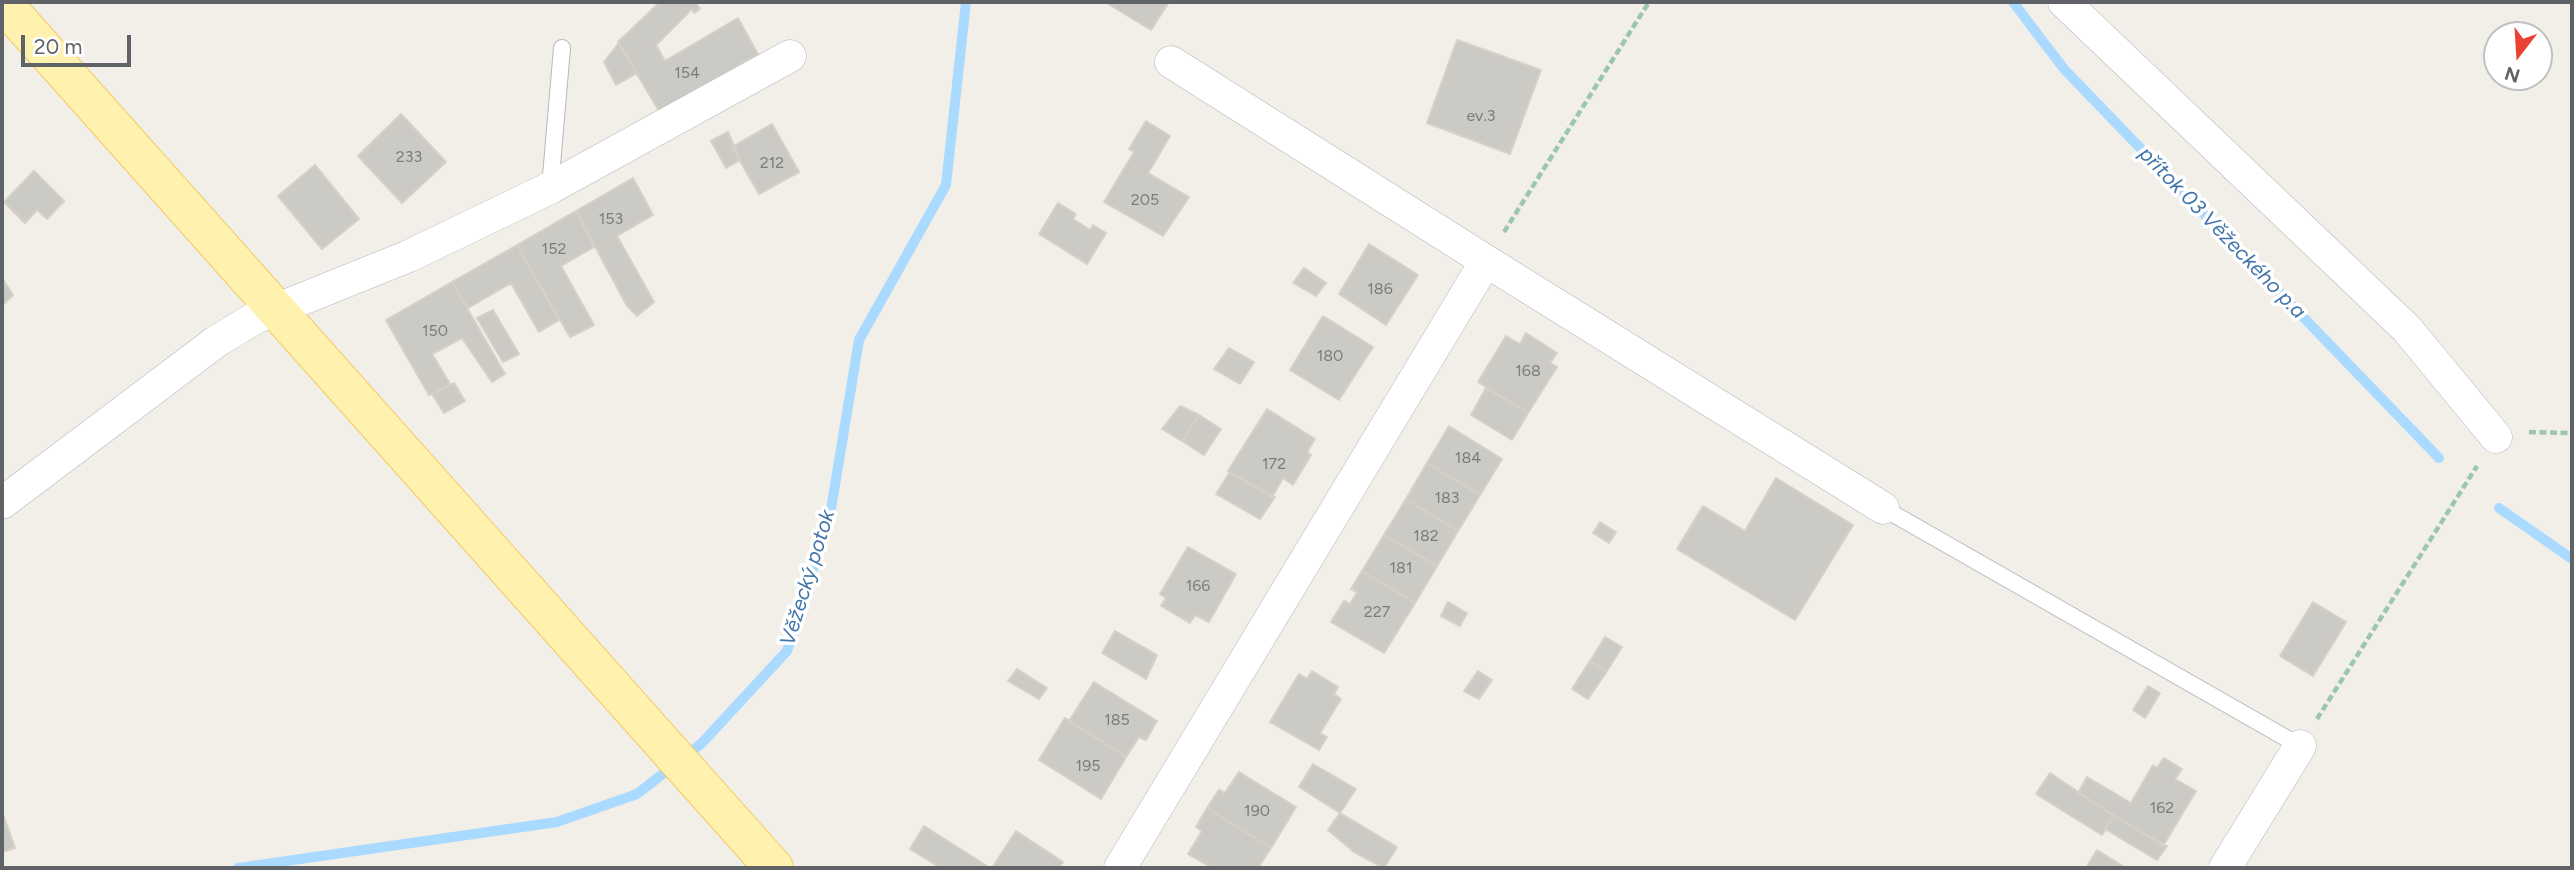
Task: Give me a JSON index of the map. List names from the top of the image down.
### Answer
{
  "water": ["přítok 03 Věžeckého p.a", "Věžecký potok"],
  "house_numbers": [
    "154",
    "ev.3",
    "233",
    "212",
    "205",
    "153",
    "152",
    "186",
    "150",
    "180",
    "168",
    "184",
    "172",
    "183",
    "182",
    "181",
    "166",
    "227",
    "185",
    "195",
    "162",
    "190"
  ],
  "scale_bar": "20 m",
  "north": "bottom"
}
